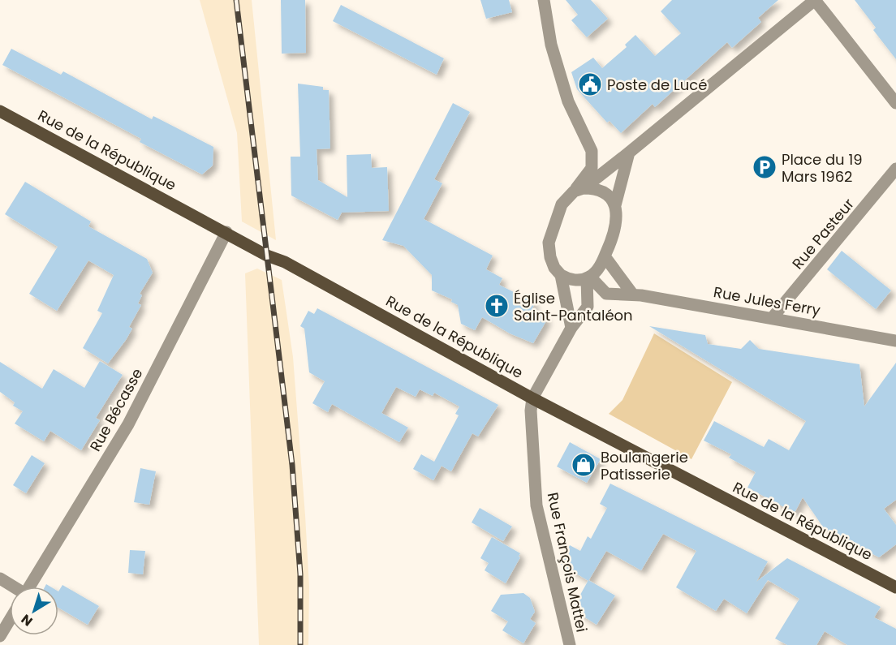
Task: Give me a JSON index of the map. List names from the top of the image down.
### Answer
{
  "streets": {
    "main road": ["Rue de la République"],
    "street": [
      "Rue Pasteur",
      "Rue Jules Ferry",
      "Rue Bécasse",
      "Rue François Mattei"
    ]
  },
  "crossings": [
    ["Rue de la République", "Rue Bécasse"],
    ["Rue de la République", "Rue François Mattei"],
    ["Rue Pasteur", "Rue Jules Ferry"]
  ],
  "places": {
    "public building": ["Poste de Lucé"],
    "parking": ["Place du 19 Mars 1962"],
    "church": ["Église Saint-Pantaléon"],
    "shop": ["Boulangerie Patisserie"]
  },
  "north": "bottom left"
}
